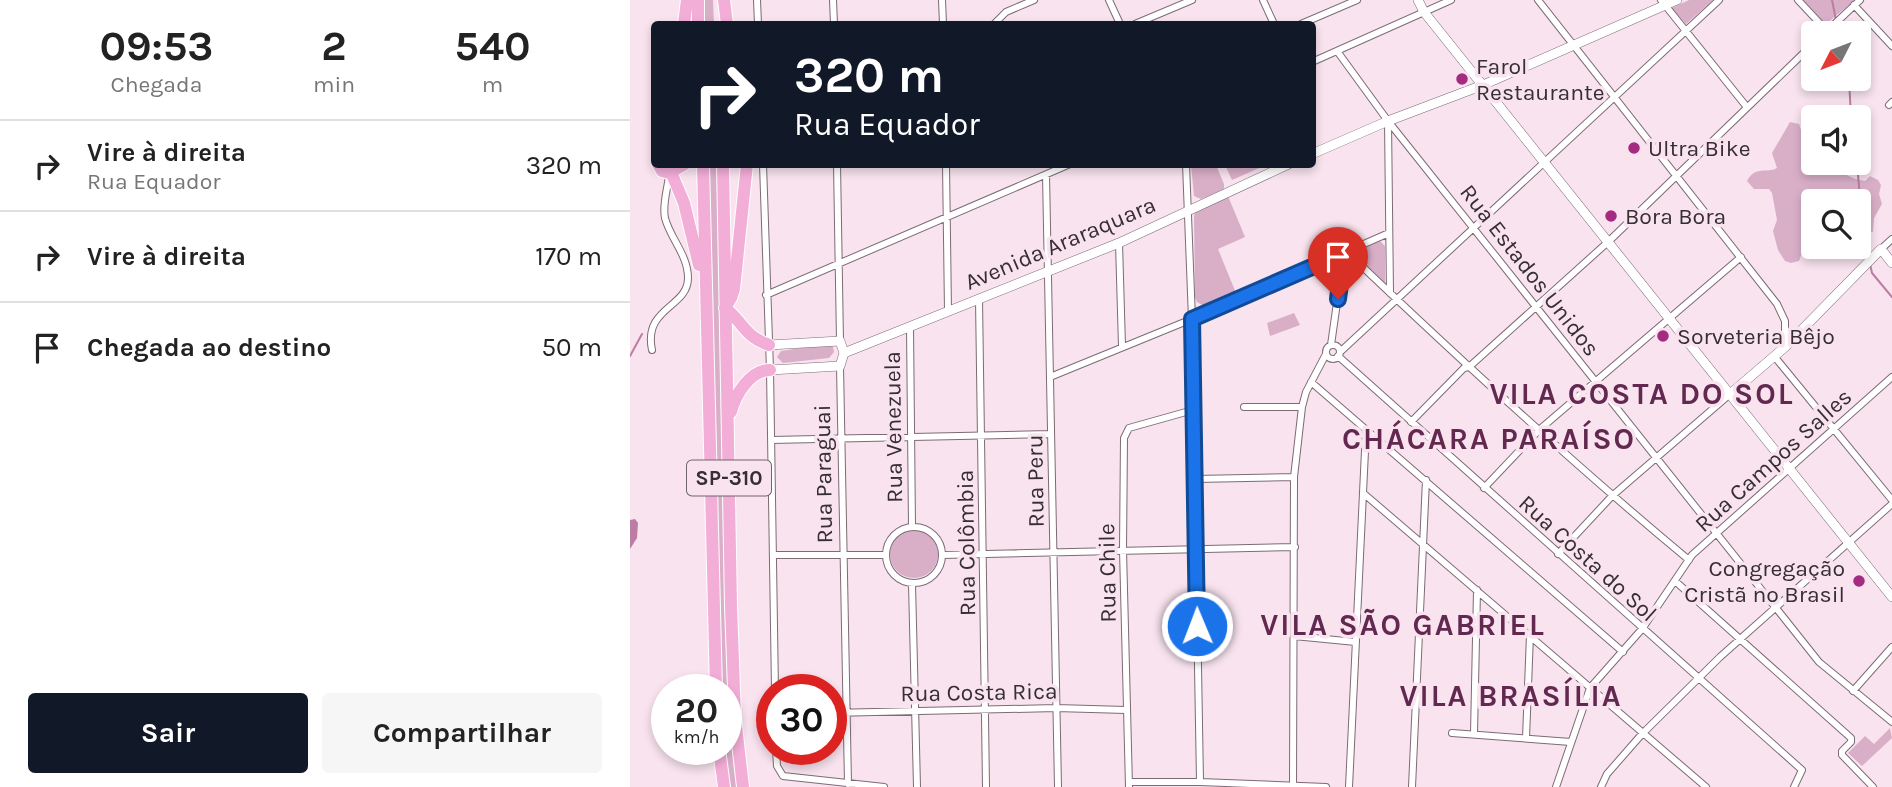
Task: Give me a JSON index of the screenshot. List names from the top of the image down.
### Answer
{
  "streets": {
    "highway": ["SP-310"],
    "street": [
      "Avenida Araraquara",
      "Rua Estados Unidos",
      "Rua Venezuela",
      "Rua Campos Salles",
      "Rua Paraguai",
      "Rua Peru",
      "Rua Colômbia",
      "Rua Costa do Sol",
      "Rua Chile",
      "Rua Costa Rica"
    ]
  },
  "crossings": [
    ["Avenida Araraquara", "Rua Venezuela"],
    ["Avenida Araraquara", "Rua Paraguai"],
    ["Avenida Araraquara", "Rua Peru"],
    ["Avenida Araraquara", "Rua Colômbia"],
    ["Rua Estados Unidos", "Rua Campos Salles"],
    ["Rua Campos Salles", "Rua Costa do Sol"],
    ["Rua Peru", "Rua Costa Rica"],
    ["Rua Colômbia", "Rua Costa Rica"],
    ["Rua Chile", "Rua Costa Rica"]
  ],
  "districts": [
    "VILA COSTA DO SOL",
    "CHÁCARA PARAÍSO",
    "VILA SÃO GABRIEL",
    "VILA BRASÍLIA"
  ],
  "places": [
    "Farol Restaurante",
    "Ultra Bike",
    "Bora Bora",
    "Sorveteria Bêjo",
    "Congregação Cristã no Brasil"
  ],
  "north": "bottom left",
  "page": {
    "eta": [
      "09:53",
      "Chegada",
      "2",
      "min",
      "540",
      "m"
    ],
    "turn": ["320 m", "Rua Equador"],
    "list": [
      {
        "name": "Vire à direita",
        "note": "Rua Equador",
        "value": "320 m"
      },
      {
        "name": "Vire à direita",
        "value": "170 m"
      },
      {
        "name": "Chegada ao destino",
        "value": "50 m"
      }
    ],
    "speed": "20 km/h",
    "limit": "30",
    "buttons": ["Sair", "Compartilhar"]
  }
}
